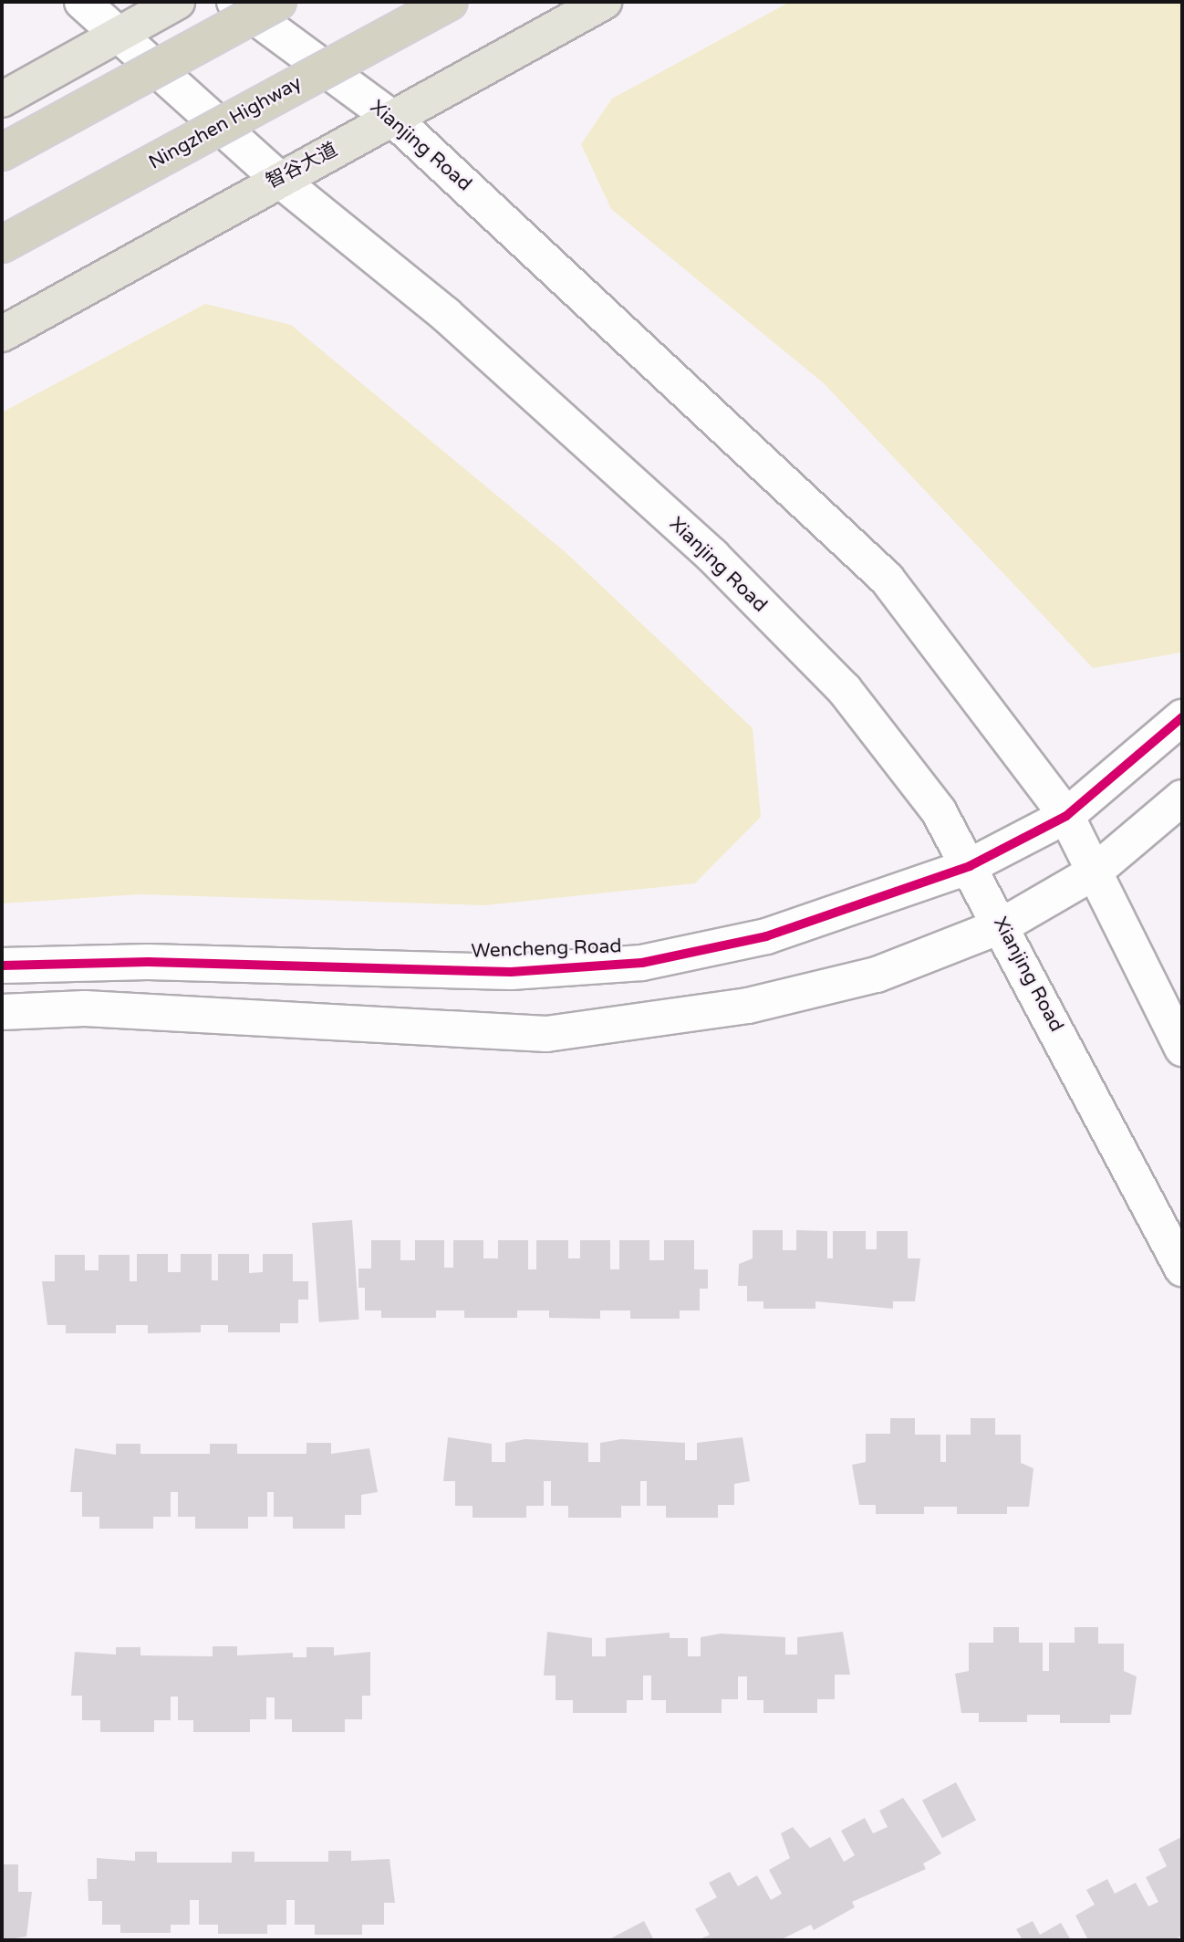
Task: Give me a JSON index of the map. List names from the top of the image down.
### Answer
{
  "streets": {
    "highway": ["Ningzhen Highway"],
    "main road": ["Xianjing Road", "智谷大道", "Wencheng Road"]
  },
  "crossings": [
    ["Xianjing Road", "智谷大道"],
    ["Xianjing Road", "Wencheng Road"]
  ]
}
